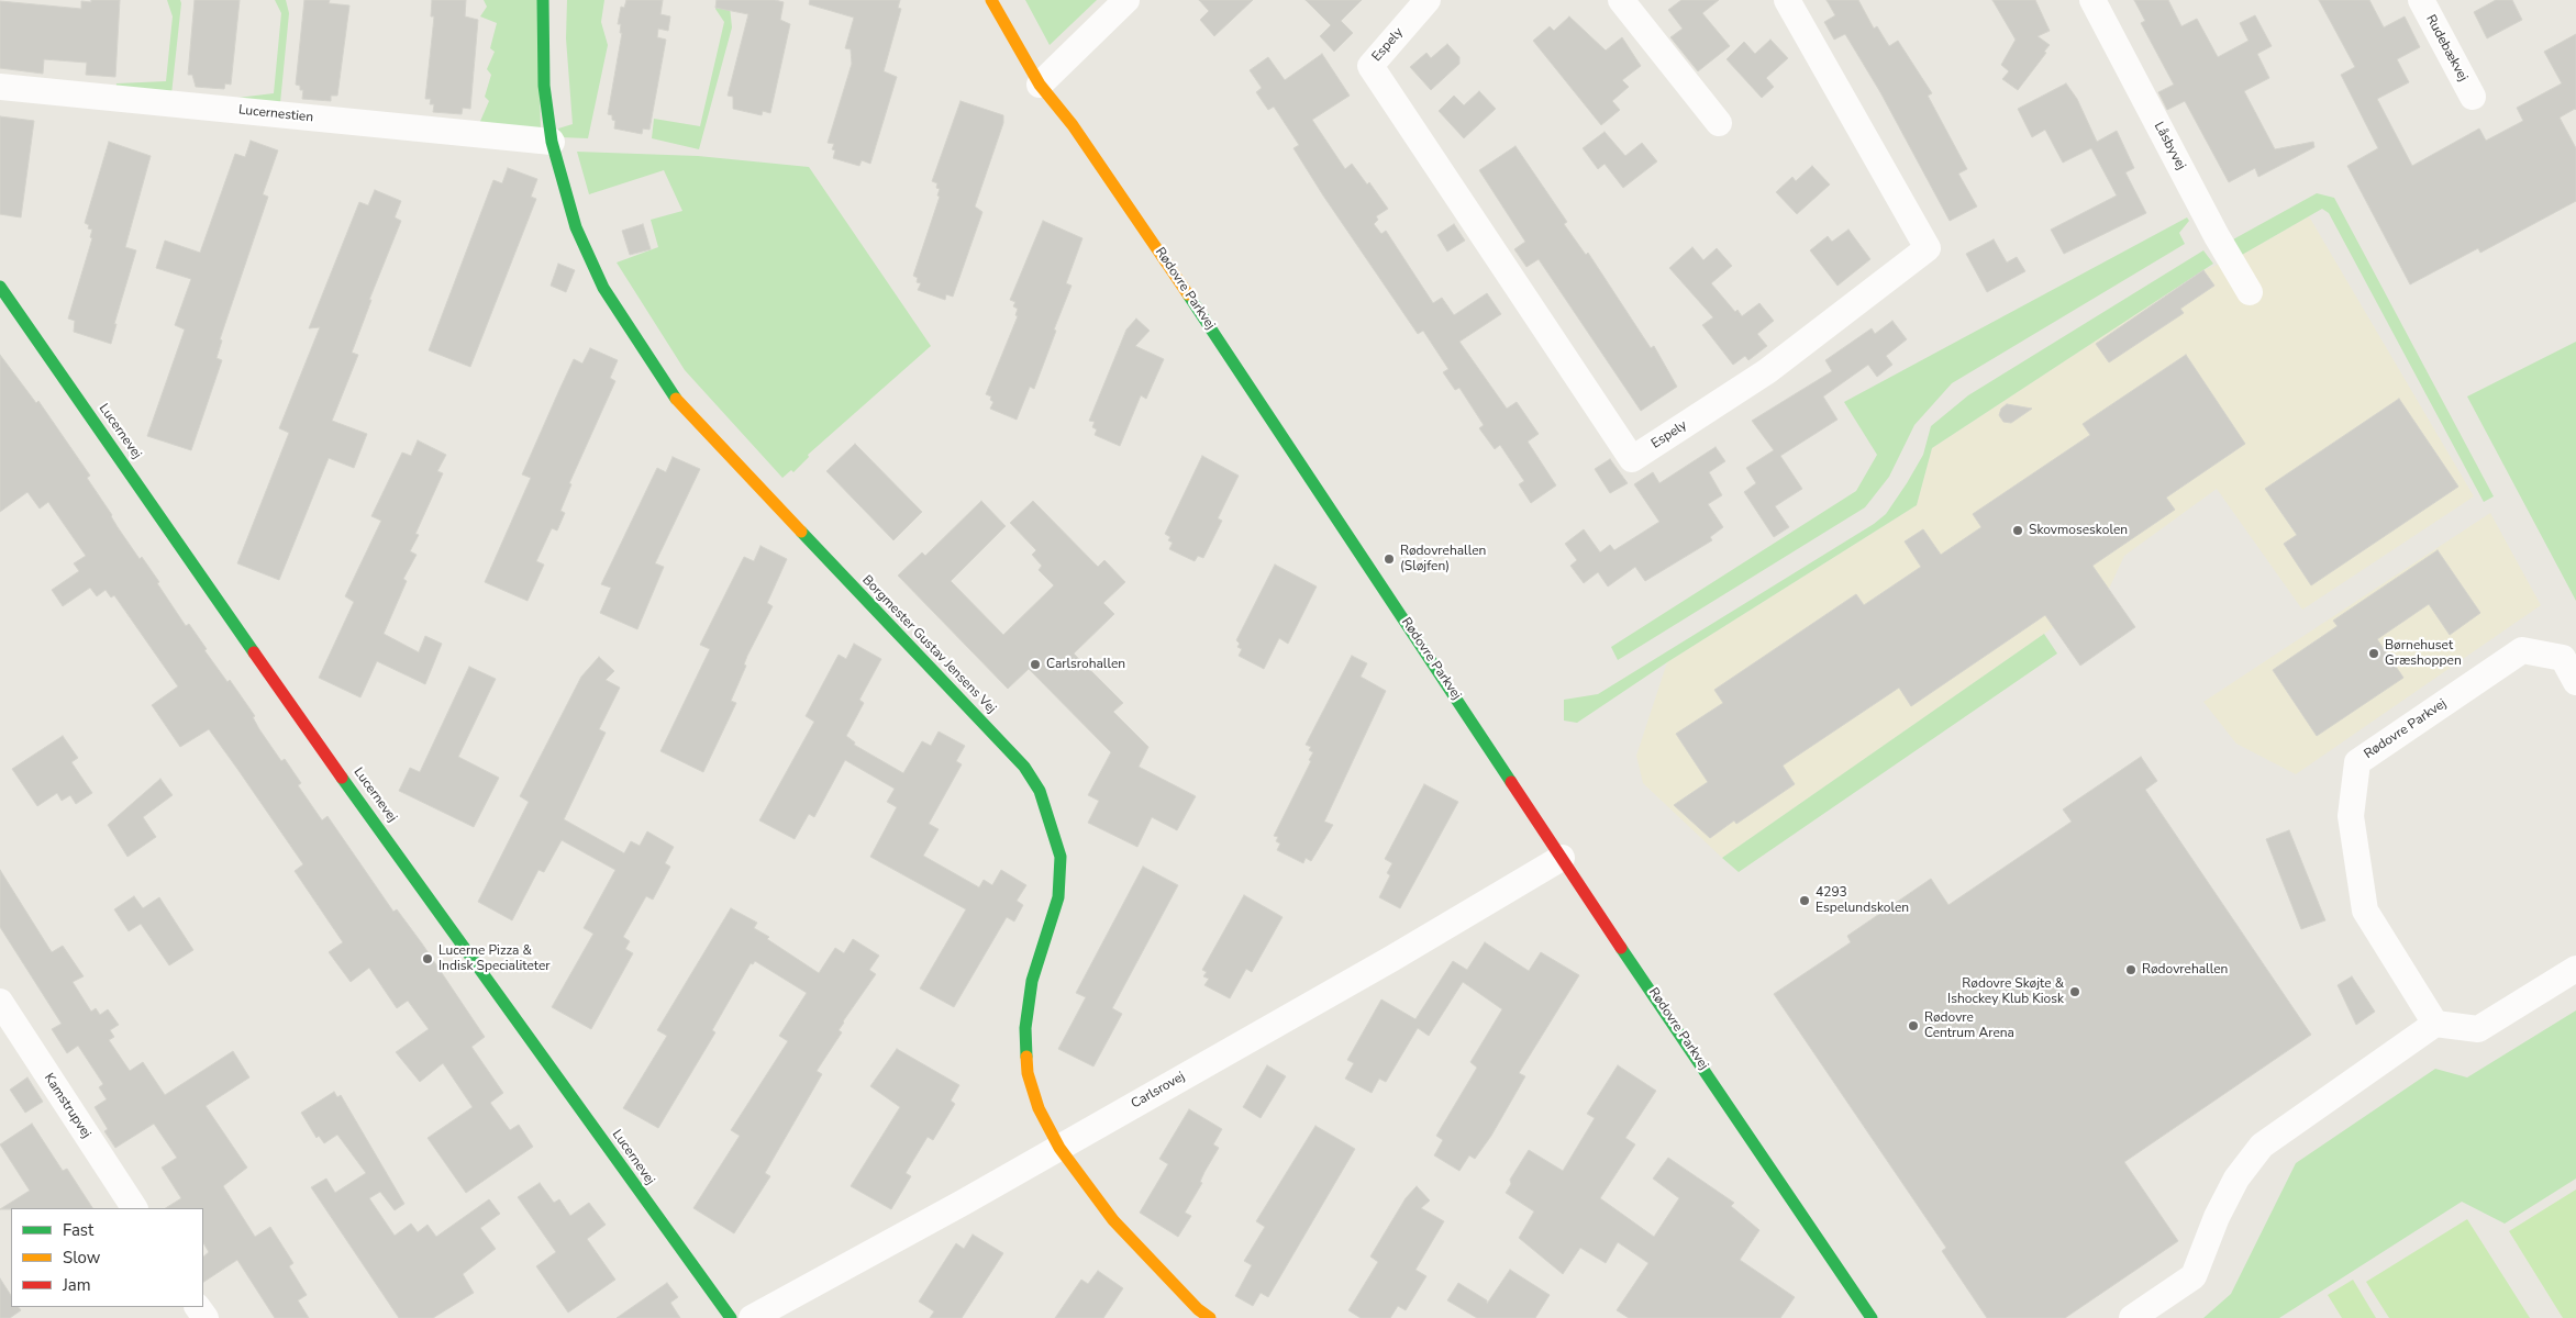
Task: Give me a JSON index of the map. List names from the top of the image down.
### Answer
{
  "streets": {
    "street": [
      "Espely",
      "Rudebækvej",
      "Lucernestien",
      "Låsbyvej",
      "Rødovre Parkvej",
      "Lucernevej",
      "Borgmester Gustav Jensens Vej",
      "Carlsrovej",
      "Kamstrupvej"
    ]
  },
  "crossings": [
    ["Lucernestien", "Borgmester Gustav Jensens Vej"],
    ["Rødovre Parkvej", "Carlsrovej"],
    ["Borgmester Gustav Jensens Vej", "Carlsrovej"]
  ],
  "places": [
    "Skovmoseskolen",
    "Rødovrehallen (Sløjfen)",
    "Børnehuset Græshoppen",
    "Carlsrohallen",
    "4293 Espelundskolen",
    "Lucerne Pizza & Indisk Specialiteter",
    "Rødovrehallen",
    "Rødovre Skøjte & Ishockey Klub Kiosk",
    "Rødovre Centrum Arena"
  ],
  "legend": ["Fast", "Slow", "Jam"]
}
